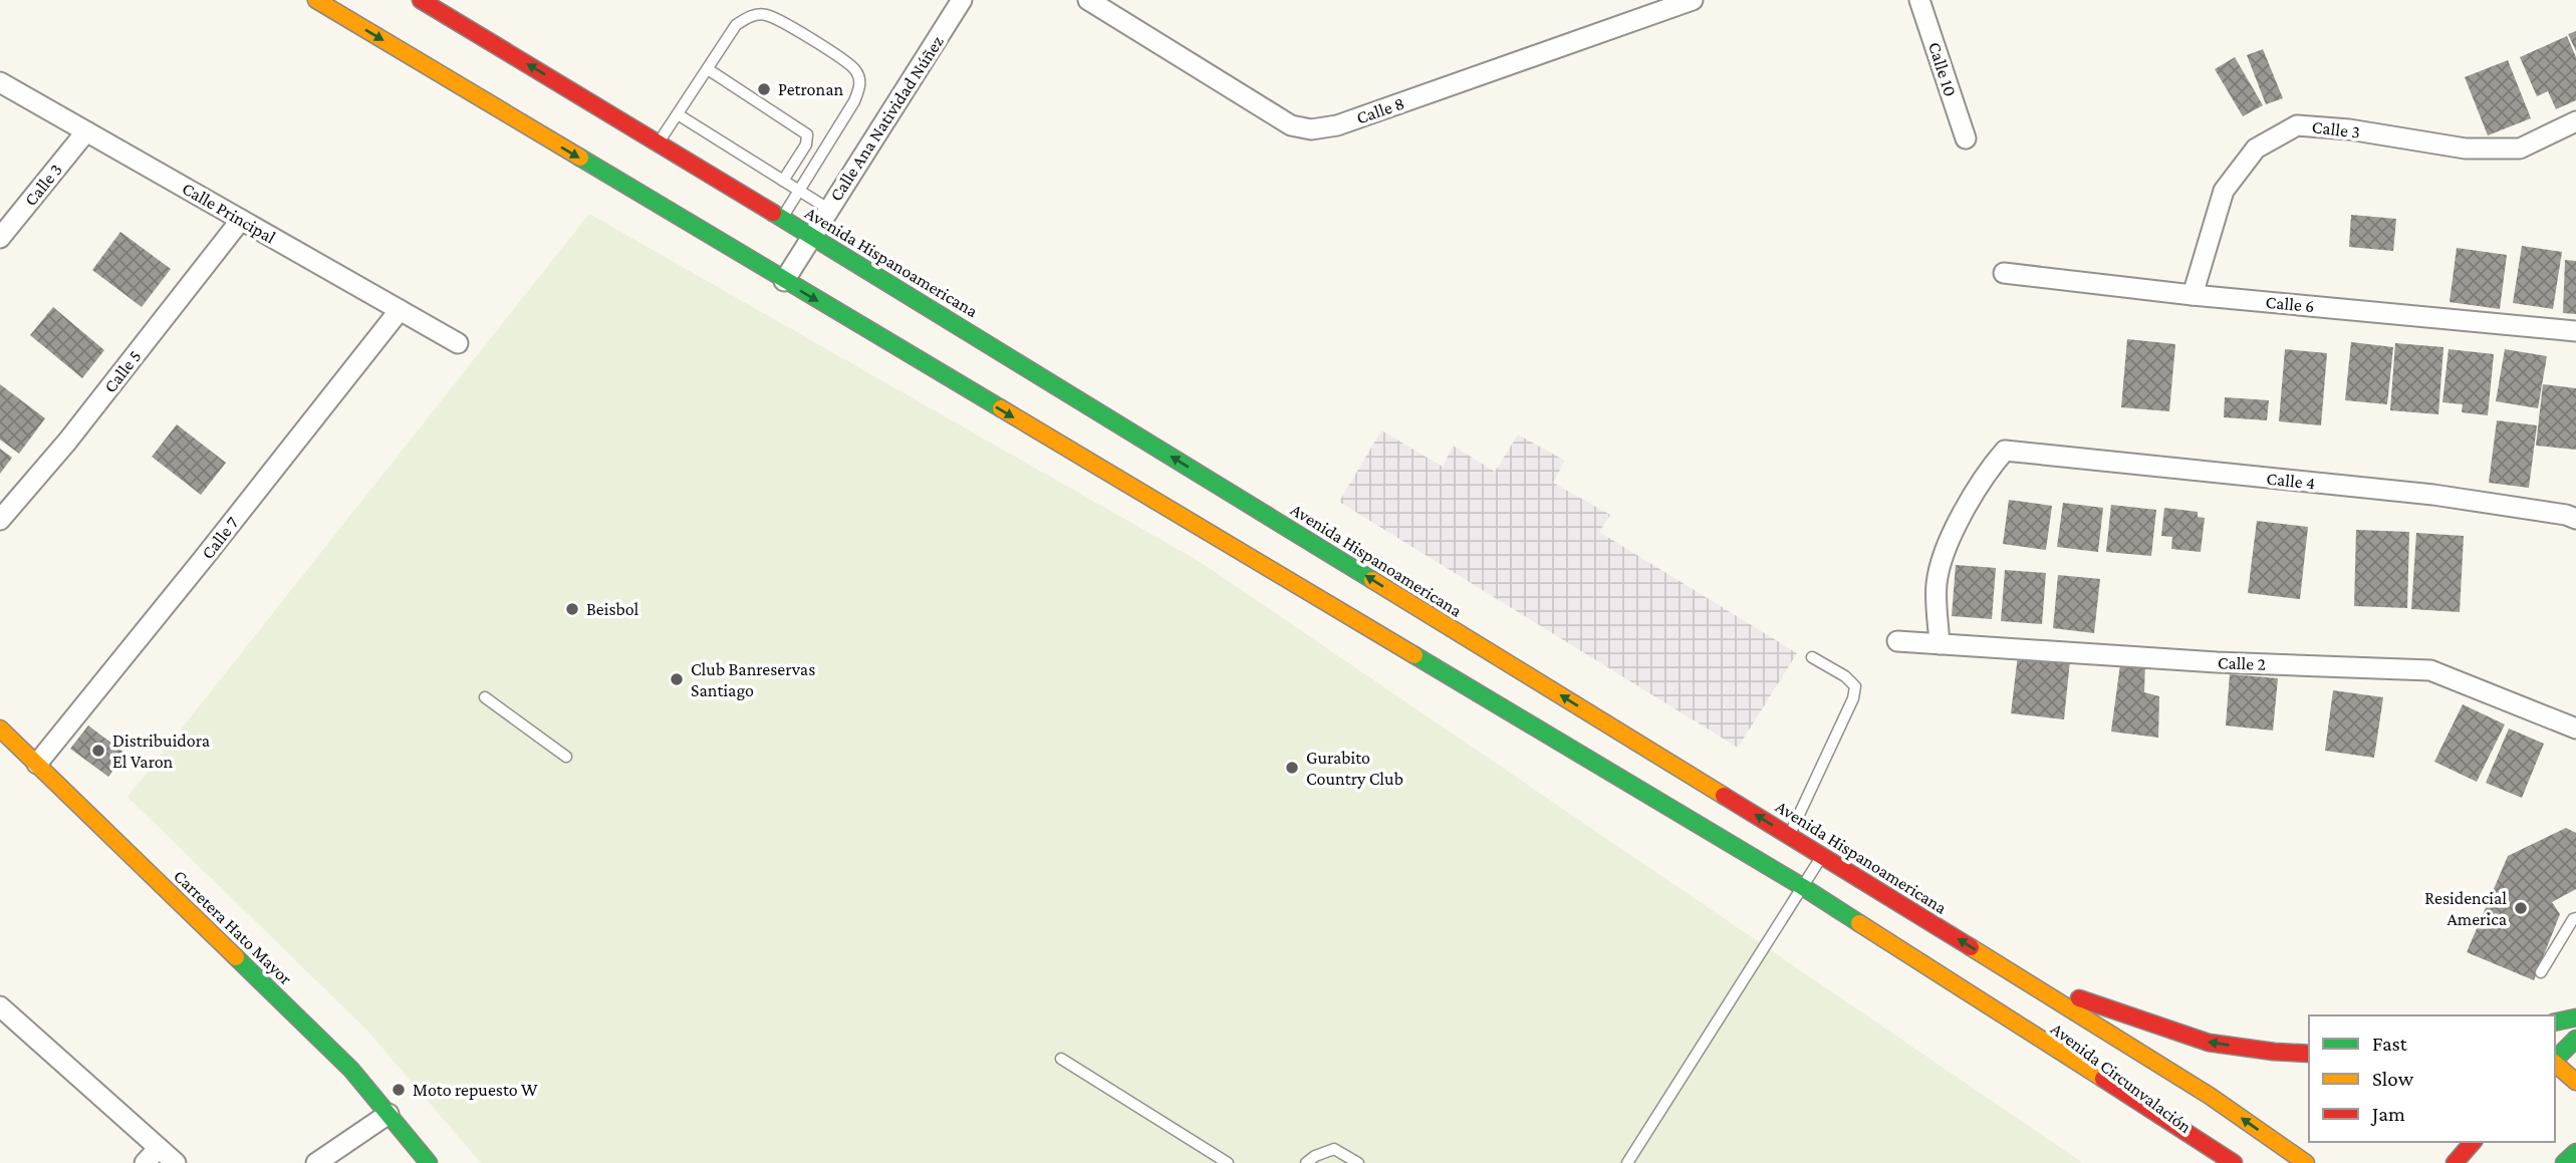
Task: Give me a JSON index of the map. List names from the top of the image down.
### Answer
{
  "streets": {
    "main road": ["Avenida Hispanoamericana", "Carretera Hato Mayor", "Avenida Circunvalación"],
    "street": [
      "Calle 10",
      "Calle 8",
      "Calle Ana Natividad Núñez",
      "Calle 3",
      "Calle Principal",
      "Calle 6",
      "Calle 5",
      "Calle 4",
      "Calle 7",
      "Calle 2"
    ]
  },
  "crossings": [
    ["Calle Ana Natividad Núñez", "Avenida Hispanoamericana"],
    ["Calle 3", "Calle Principal"],
    ["Calle 3", "Calle 6"],
    ["Calle Principal", "Calle 5"],
    ["Calle Principal", "Calle 7"],
    ["Calle 4", "Calle 2"],
    ["Calle 7", "Carretera Hato Mayor"]
  ],
  "places": [
    "Petronan",
    "Beisbol",
    "Club Banreservas Santiago",
    "Distribuidora El Varon",
    "Gurabito Country Club",
    "Residencial America",
    "Moto repuesto W"
  ],
  "legend": ["Fast", "Slow", "Jam"]
}
